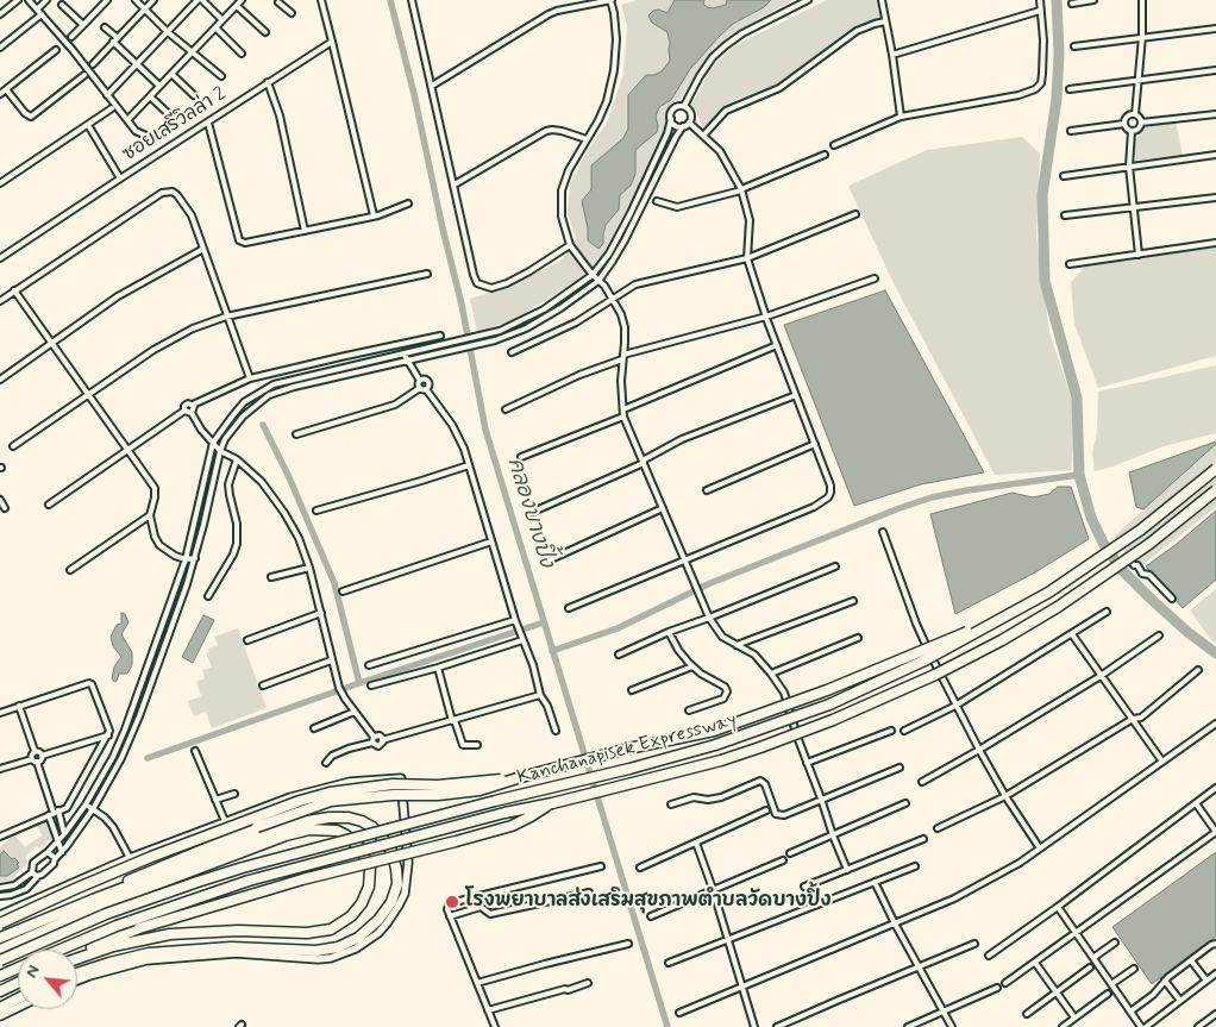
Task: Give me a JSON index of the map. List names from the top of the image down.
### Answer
{
  "streets": {
    "highway": ["Kanchanapisek Expressway"],
    "street": ["ซอยเสรีวิลล่า 2"]
  },
  "water": ["คลองบางปิ้ง"],
  "places": ["โรงพยาบาลส่งเสริมสุขภาพตำบลวัดบางปิ้ง"],
  "north": "top left"
}
